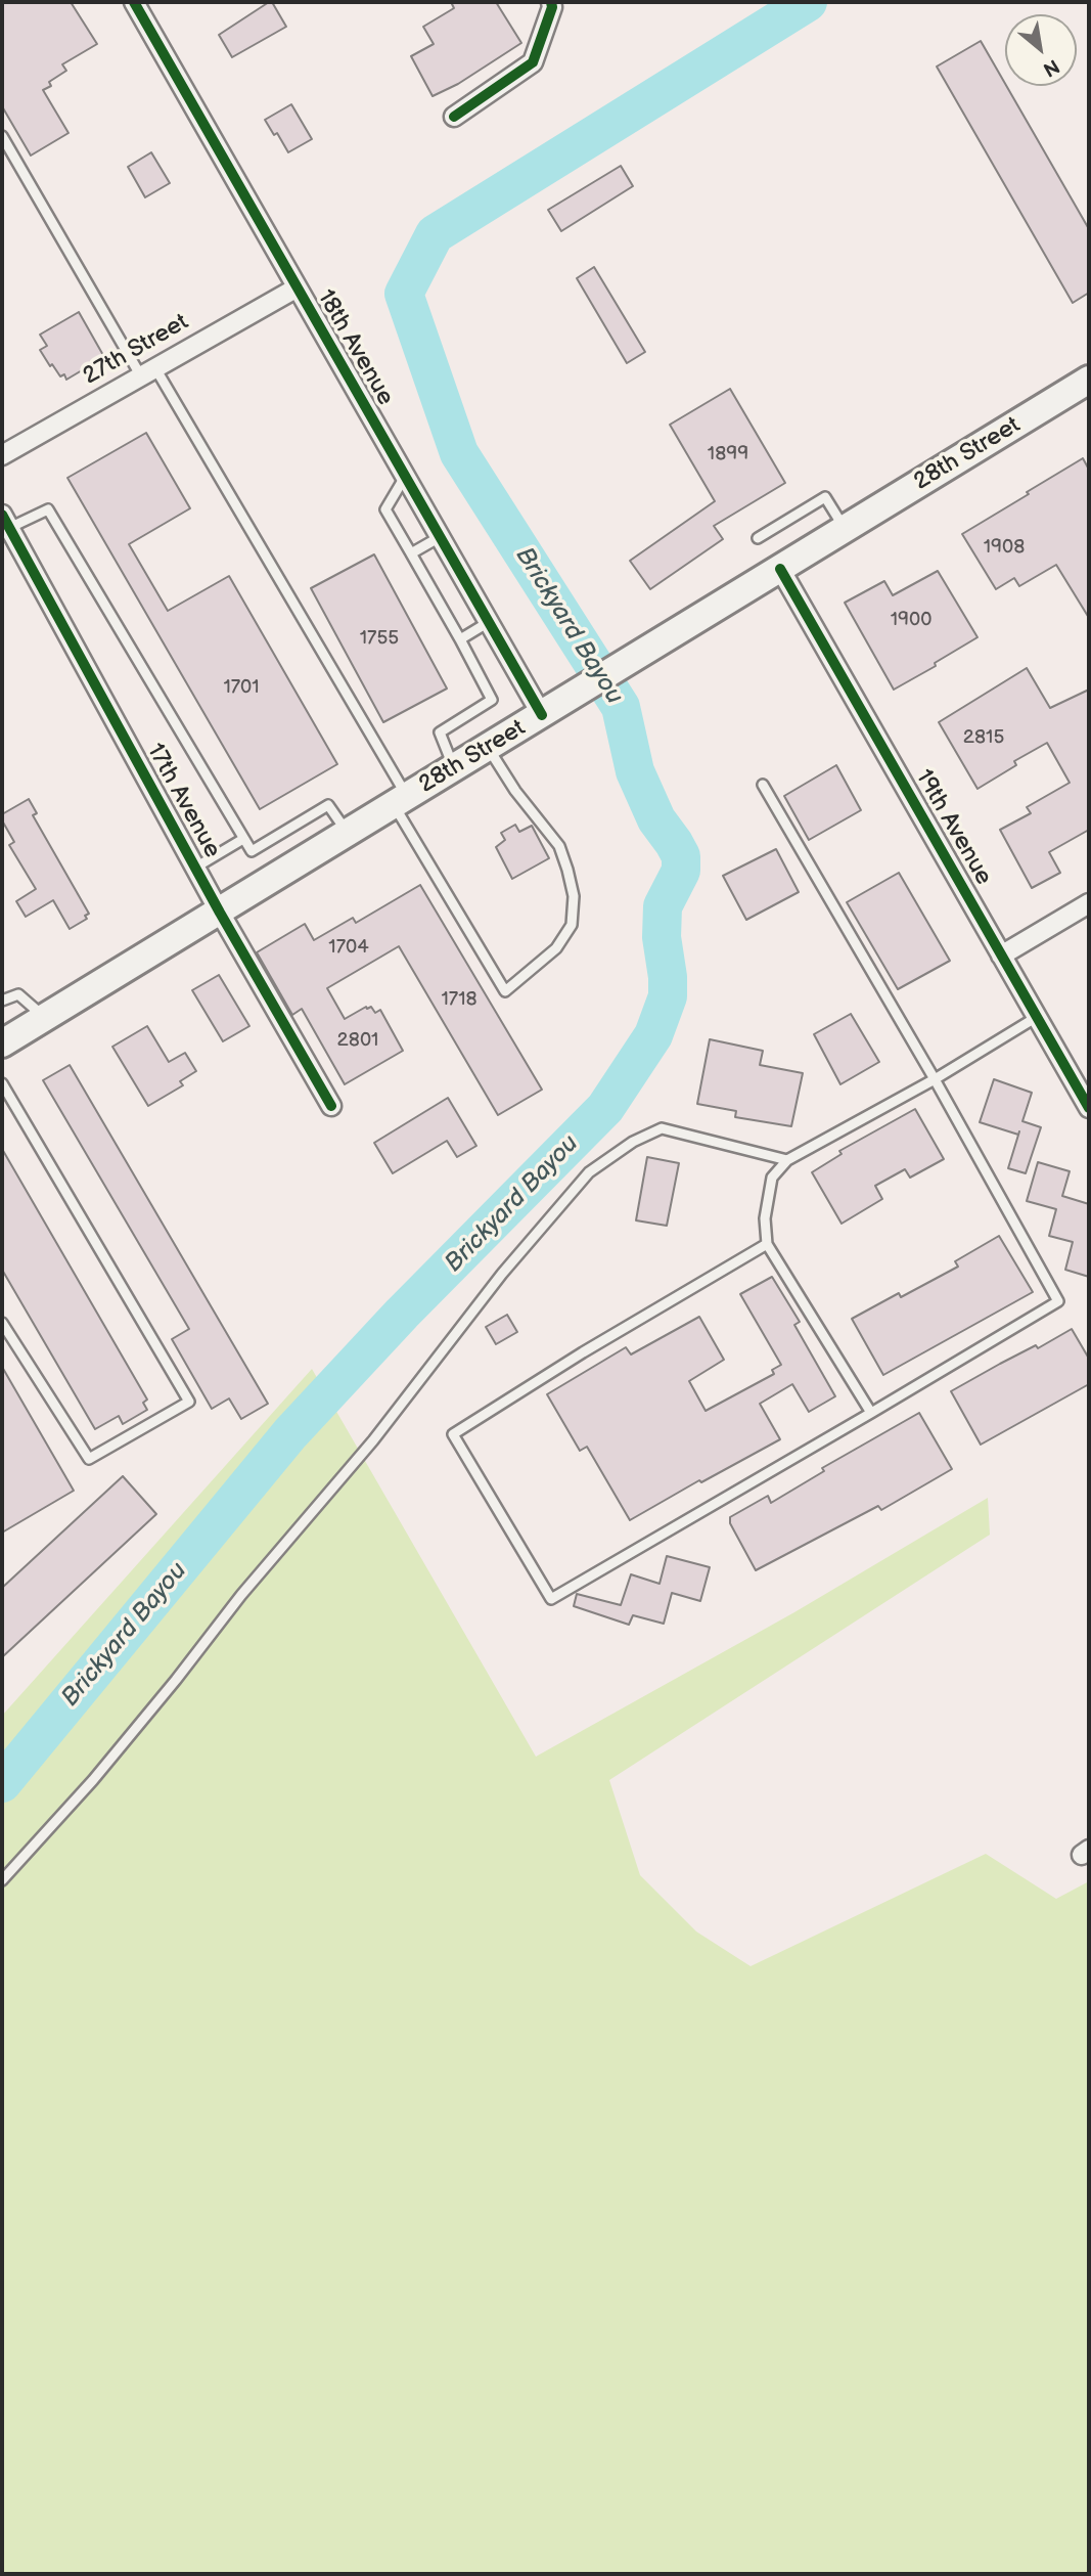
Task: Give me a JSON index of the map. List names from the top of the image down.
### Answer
{
  "streets": {
    "main road": ["28th Street"],
    "street": [
      "18th Avenue",
      "27th Street",
      "17th Avenue",
      "19th Avenue"
    ]
  },
  "crossings": [
    ["18th Avenue", "27th Street"],
    ["18th Avenue", "28th Street"],
    ["28th Street", "17th Avenue"],
    ["28th Street", "19th Avenue"]
  ],
  "water": ["Brickyard Bayou"],
  "house_numbers": [
    "1899",
    "1908",
    "1900",
    "1755",
    "1701",
    "2815",
    "1704",
    "1718",
    "2801"
  ],
  "north": "bottom right"
}
